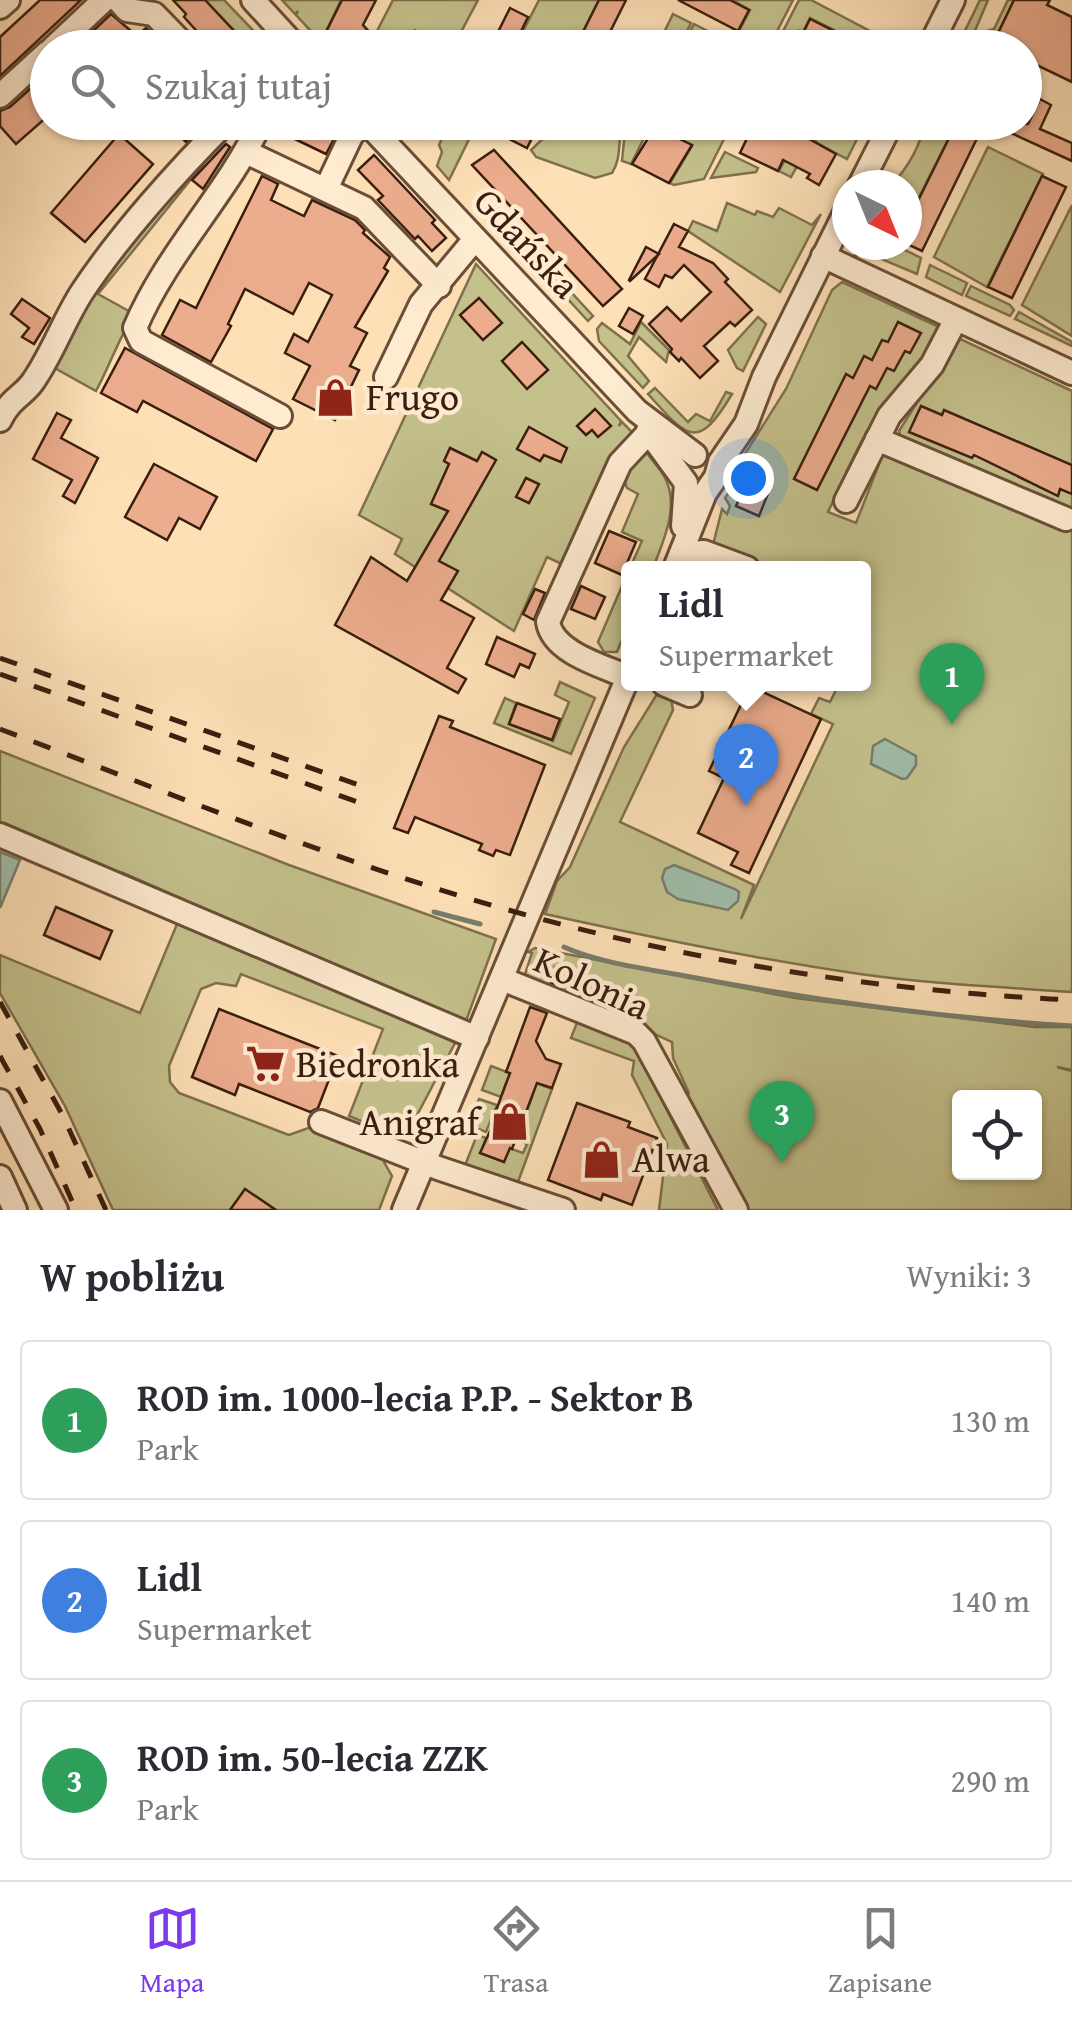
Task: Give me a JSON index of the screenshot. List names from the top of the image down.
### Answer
{
  "streets": {
    "street": ["Gdańska", "Kolonia"]
  },
  "places": {
    "shop": ["Frugo", "Anigraf", "Alwa"],
    "supermarket": ["Biedronka"]
  },
  "north": "bottom right",
  "page": {
    "search": "Szukaj tutaj",
    "popup": ["Lidl", "Supermarket"],
    "pins": ["1", "2", "3"],
    "heading": ["W pobliżu", "Wyniki: 3"],
    "list": [
      {
        "mark": "1",
        "name": "ROD im. 1000-lecia P.P. - Sektor B",
        "note": "Park",
        "value": "130 m"
      },
      {
        "mark": "2",
        "name": "Lidl",
        "note": "Supermarket",
        "value": "140 m"
      },
      {
        "mark": "3",
        "name": "ROD im. 50-lecia ZZK",
        "note": "Park",
        "value": "290 m"
      }
    ],
    "nav": ["Mapa", "Trasa", "Zapisane"]
  }
}
